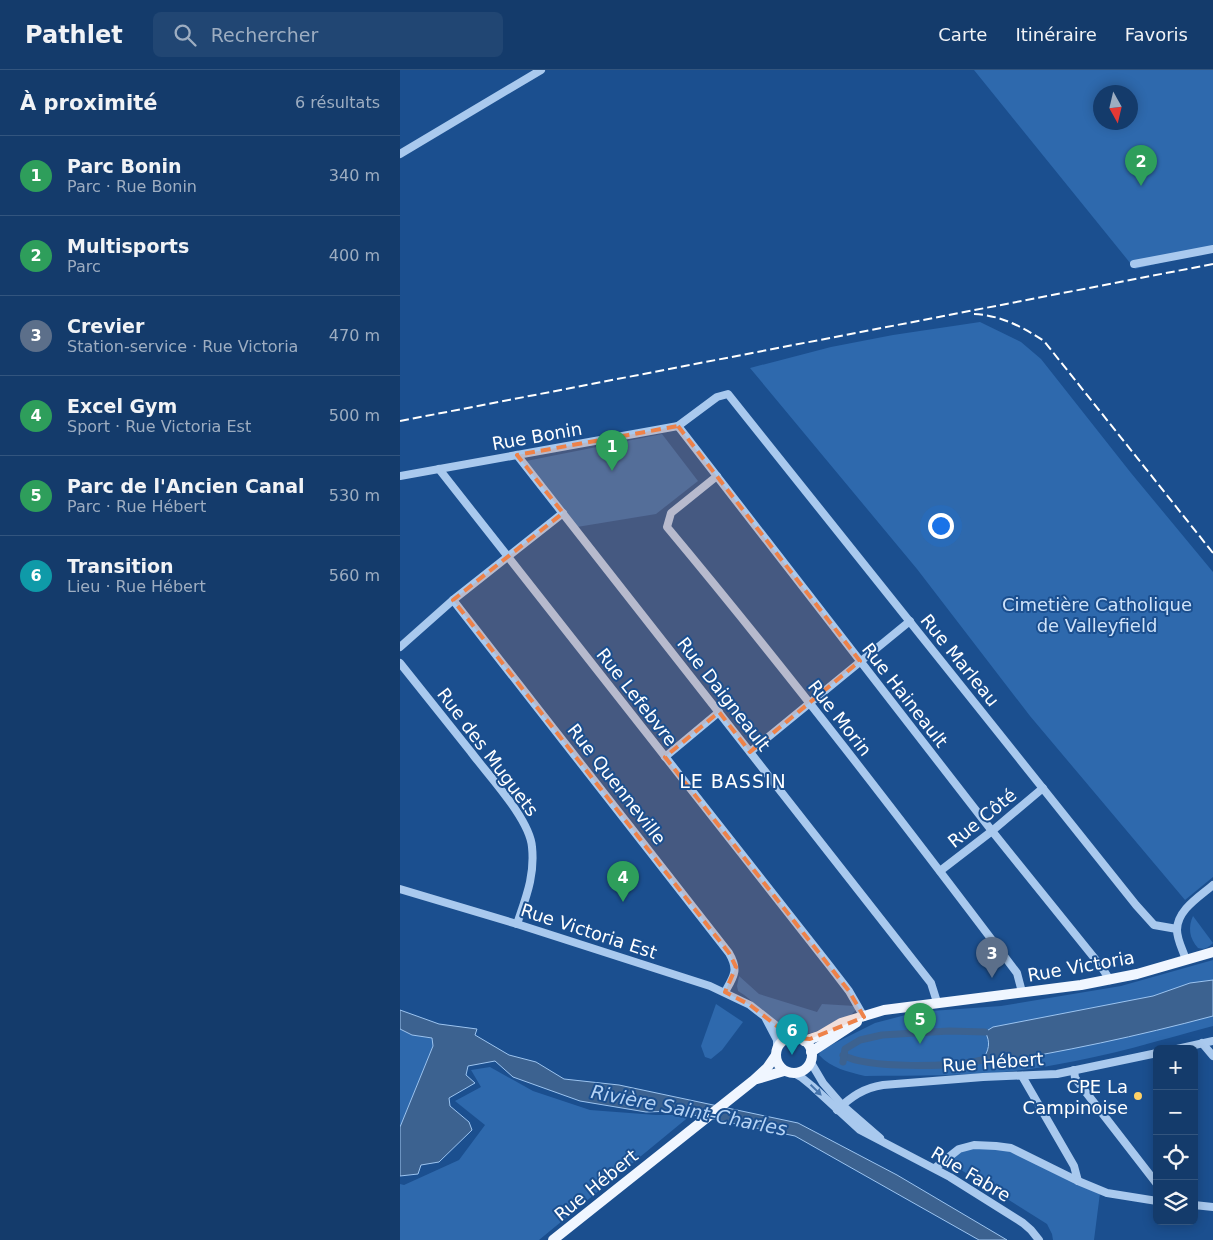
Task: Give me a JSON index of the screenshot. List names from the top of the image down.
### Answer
{
  "streets": {
    "main road": ["Rue Victoria", "Rue Hébert"],
    "street": [
      "Rue Bonin",
      "Rue Marleau",
      "Rue Daigneault",
      "Rue Haineault",
      "Rue Lefebvre",
      "Rue Morin",
      "Rue des Muguets",
      "Rue Quenneville",
      "Rue Côté",
      "Rue Victoria Est",
      "Rue Fabre"
    ]
  },
  "crossings": [
    ["Rue Bonin", "Rue Marleau"],
    ["Rue Bonin", "Rue Daigneault"],
    ["Rue Bonin", "Rue Haineault"],
    ["Rue Bonin", "Rue Lefebvre"],
    ["Rue Marleau", "Rue Côté"],
    ["Rue Daigneault", "Rue Victoria"],
    ["Rue Haineault", "Rue Morin"],
    ["Rue Haineault", "Rue Côté"],
    ["Rue Haineault", "Rue Victoria"],
    ["Rue Lefebvre", "Rue Victoria"],
    ["Rue Morin", "Rue Côté"],
    ["Rue Morin", "Rue Victoria"],
    ["Rue des Muguets", "Rue Victoria Est"],
    ["Rue Quenneville", "Rue Victoria Est"],
    ["Rue Victoria Est", "Rue Victoria"],
    ["Rue Victoria Est", "Rue Hébert"],
    ["Rue Victoria Est", "Rue Fabre"],
    ["Rue Victoria", "Rue Hébert"],
    ["Rue Victoria", "Rue Fabre"],
    ["Rue Hébert", "Rue Fabre"]
  ],
  "districts": ["LE BASSIN"],
  "water": ["Rivière Saint-Charles"],
  "parks": ["Cimetière Catholique de Valleyfield"],
  "places": ["CPE La Campinoise"],
  "north": "bottom",
  "page": {
    "header": "Pathlet",
    "search": "Rechercher",
    "nav": ["Carte", "Itinéraire", "Favoris"],
    "heading": ["À proximité", "6 résultats"],
    "list": [
      {
        "mark": "1",
        "name": "Parc Bonin",
        "note": "Parc · Rue Bonin",
        "value": "340 m"
      },
      {
        "mark": "2",
        "name": "Multisports",
        "note": "Parc",
        "value": "400 m"
      },
      {
        "mark": "3",
        "name": "Crevier",
        "note": "Station-service · Rue Victoria",
        "value": "470 m"
      },
      {
        "mark": "4",
        "name": "Excel Gym",
        "note": "Sport · Rue Victoria Est",
        "value": "500 m"
      },
      {
        "mark": "5",
        "name": "Parc de l'Ancien Canal",
        "note": "Parc · Rue Hébert",
        "value": "530 m"
      },
      {
        "mark": "6",
        "name": "Transition",
        "note": "Lieu · Rue Hébert",
        "value": "560 m"
      }
    ],
    "pins": [
      "2",
      "1",
      "4",
      "3",
      "5",
      "6"
    ],
    "map_buttons": ["+", "−"]
  }
}
